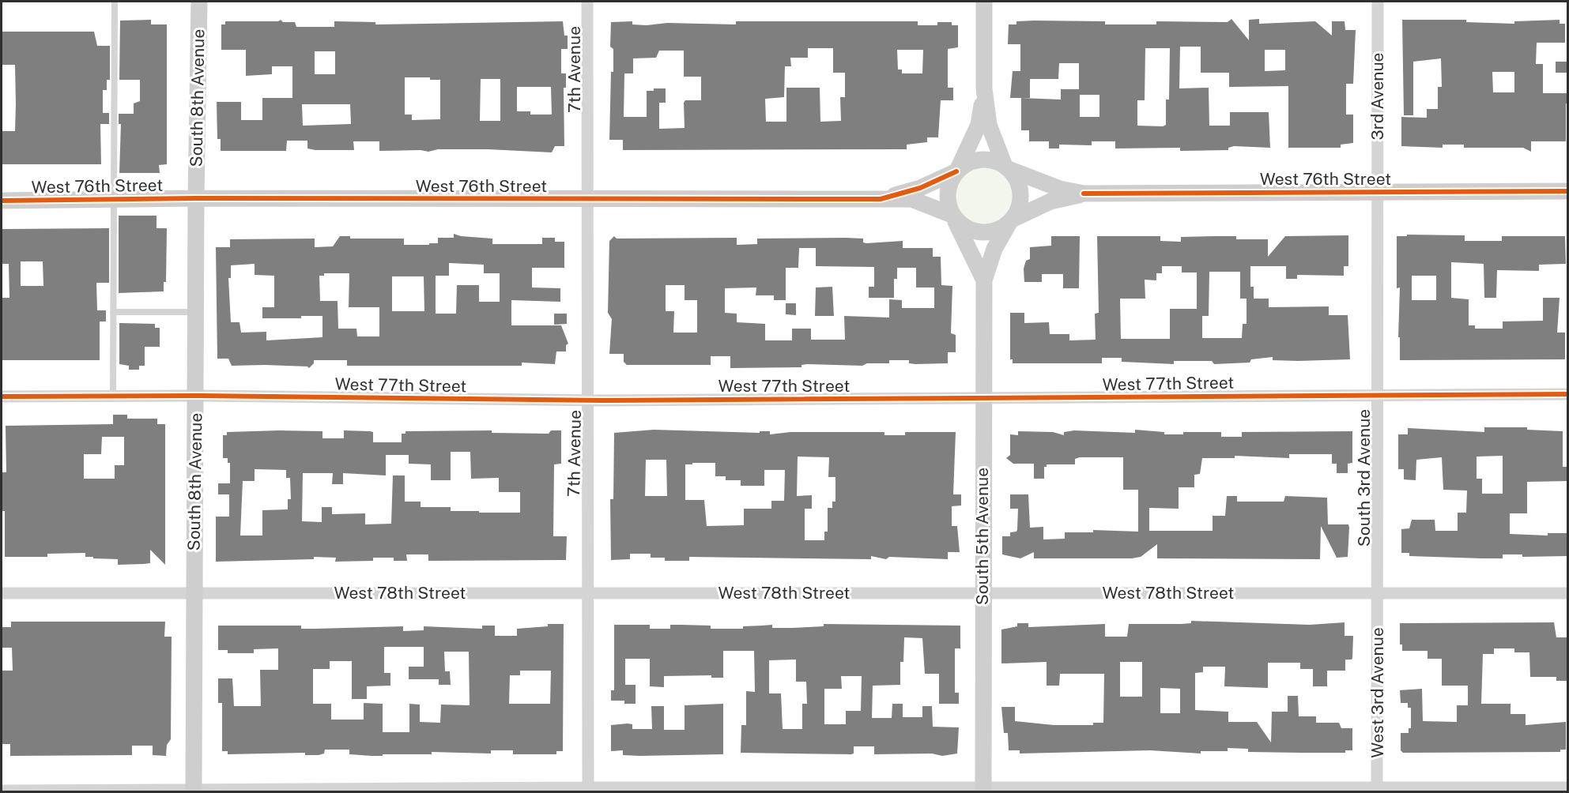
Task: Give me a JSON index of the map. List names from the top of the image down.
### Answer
{
  "streets": {
    "street": [
      "7th Avenue",
      "3rd Avenue",
      "South 8th Avenue",
      "West 76th Street",
      "West 77th Street",
      "South 3rd Avenue",
      "South 5th Avenue",
      "West 78th Street",
      "West 3rd Avenue"
    ]
  },
  "crossings": [
    ["7th Avenue", "West 76th Street"],
    ["7th Avenue", "West 77th Street"],
    ["7th Avenue", "West 78th Street"],
    ["3rd Avenue", "West 76th Street"],
    ["3rd Avenue", "South 3rd Avenue"],
    ["South 8th Avenue", "West 76th Street"],
    ["South 8th Avenue", "West 77th Street"],
    ["South 8th Avenue", "West 78th Street"],
    ["West 76th Street", "South 3rd Avenue"],
    ["West 76th Street", "South 5th Avenue"],
    ["West 77th Street", "South 3rd Avenue"],
    ["West 77th Street", "South 5th Avenue"],
    ["South 3rd Avenue", "West 78th Street"],
    ["South 3rd Avenue", "West 3rd Avenue"],
    ["South 5th Avenue", "West 78th Street"],
    ["West 78th Street", "West 3rd Avenue"]
  ]
}
